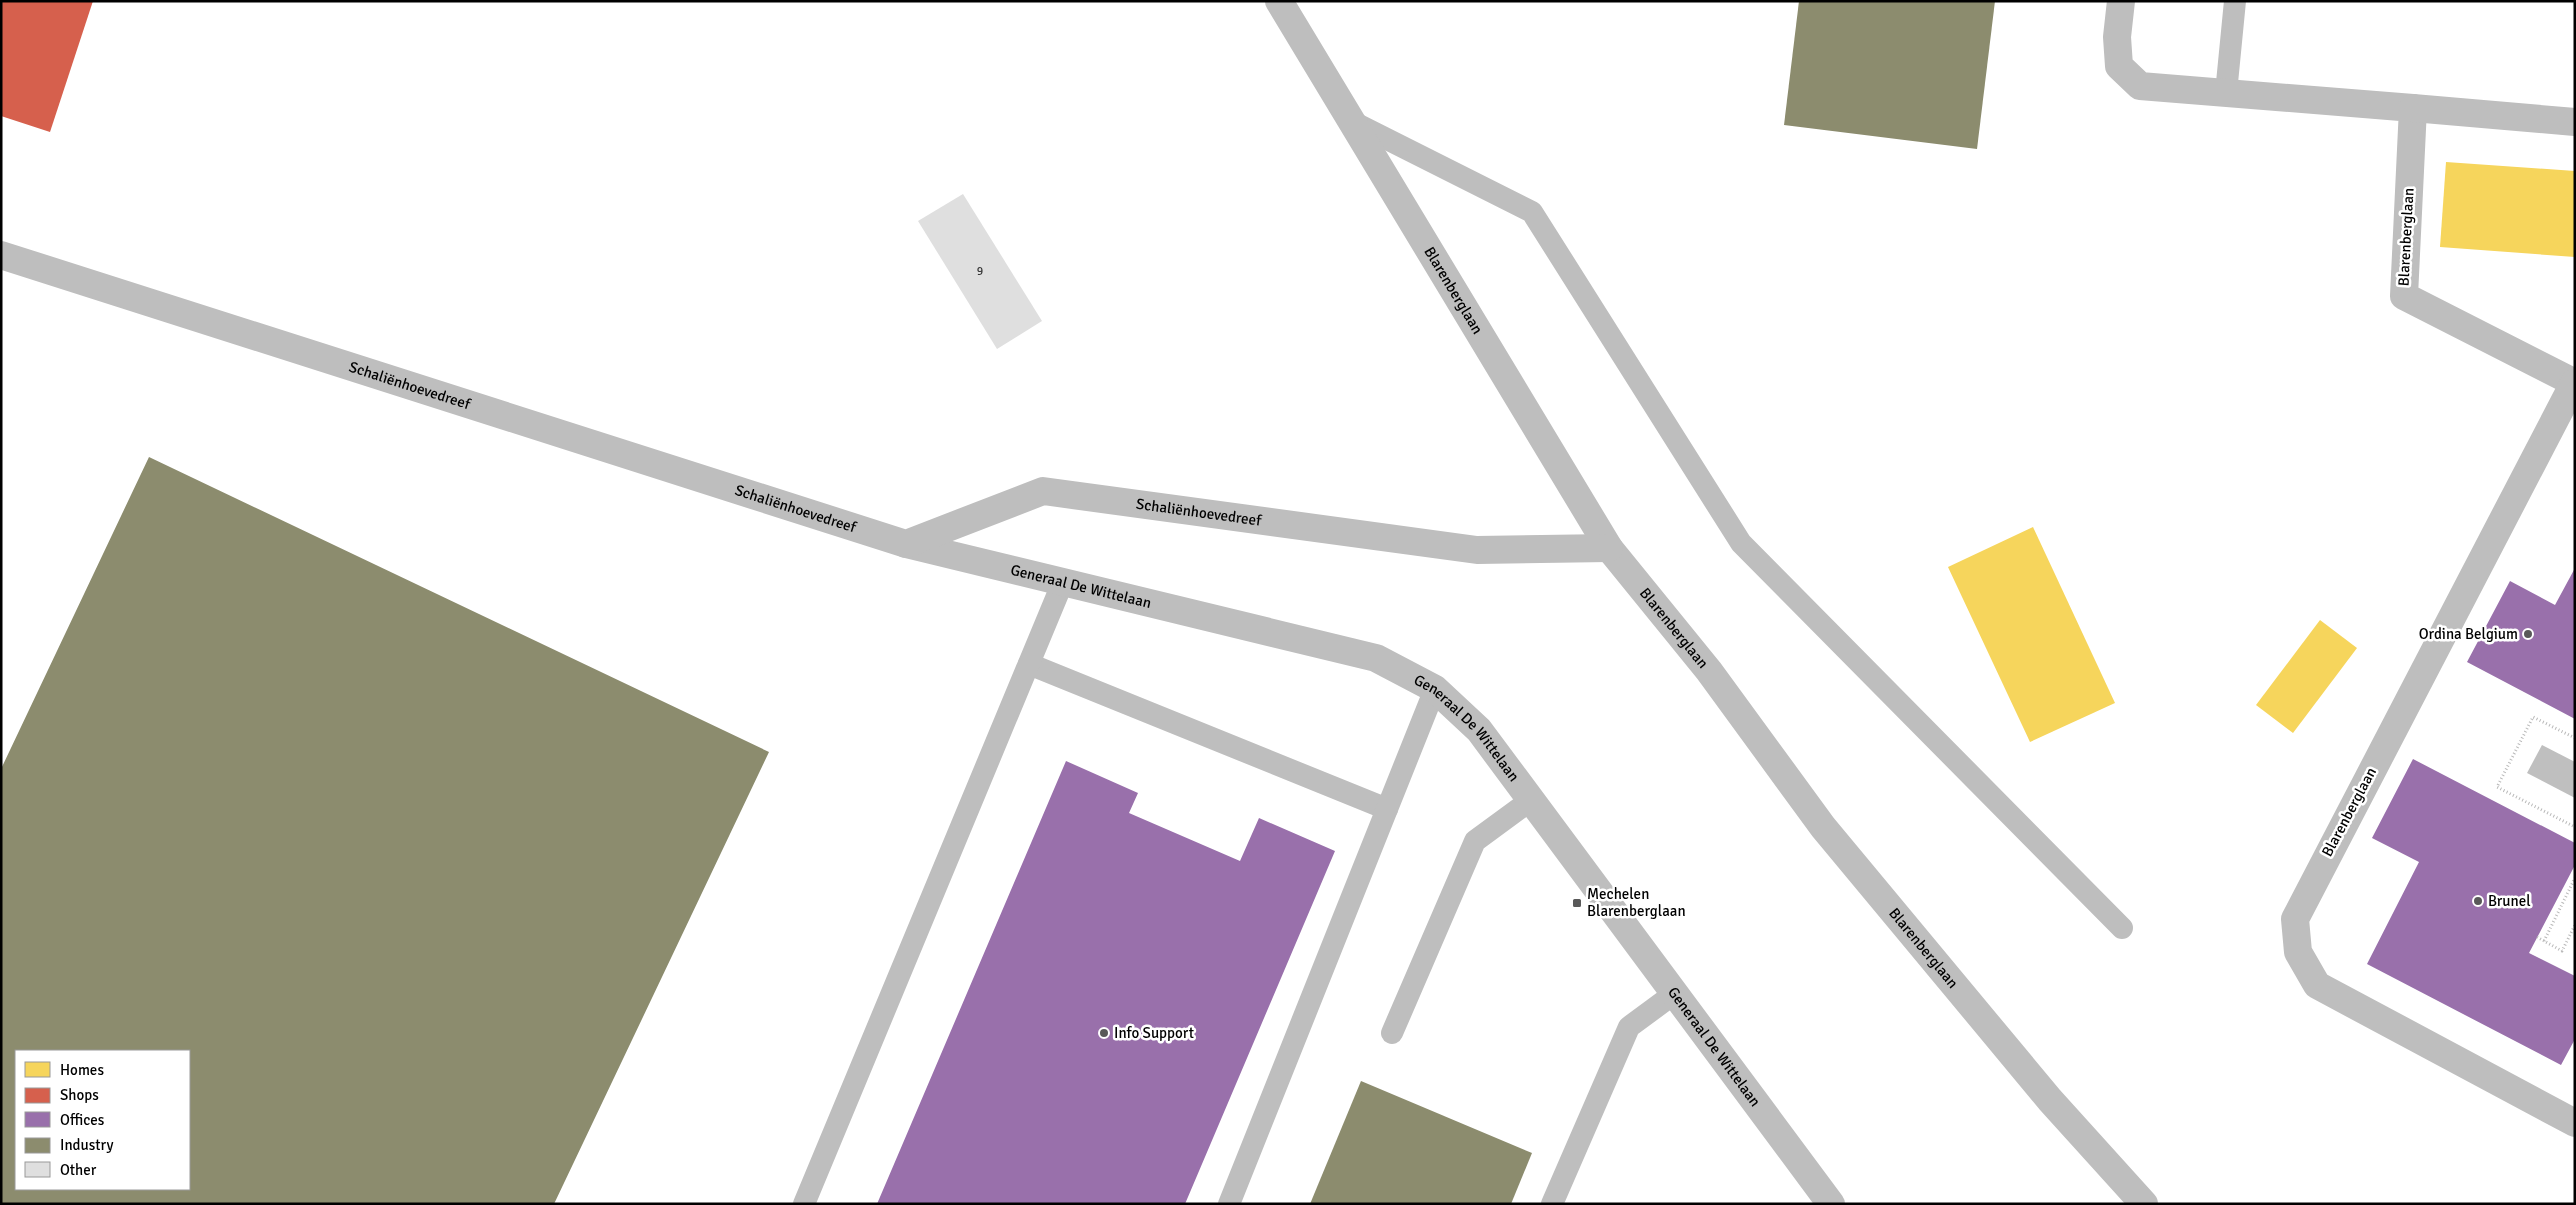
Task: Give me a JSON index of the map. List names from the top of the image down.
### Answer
{
  "streets": {
    "street": ["Blarenberglaan", "Schaliënhoevedreef", "Generaal De Wittelaan"]
  },
  "crossings": [
    ["Blarenberglaan", "Schaliënhoevedreef"],
    ["Schaliënhoevedreef", "Generaal De Wittelaan"]
  ],
  "places": {
    "other": ["Ordina Belgium", "Brunel", "Info Support"],
    "transit": ["Mechelen Blarenberglaan"]
  },
  "house_numbers": ["9"],
  "legend": [
    "Homes",
    "Shops",
    "Offices",
    "Industry",
    "Other"
  ]
}
